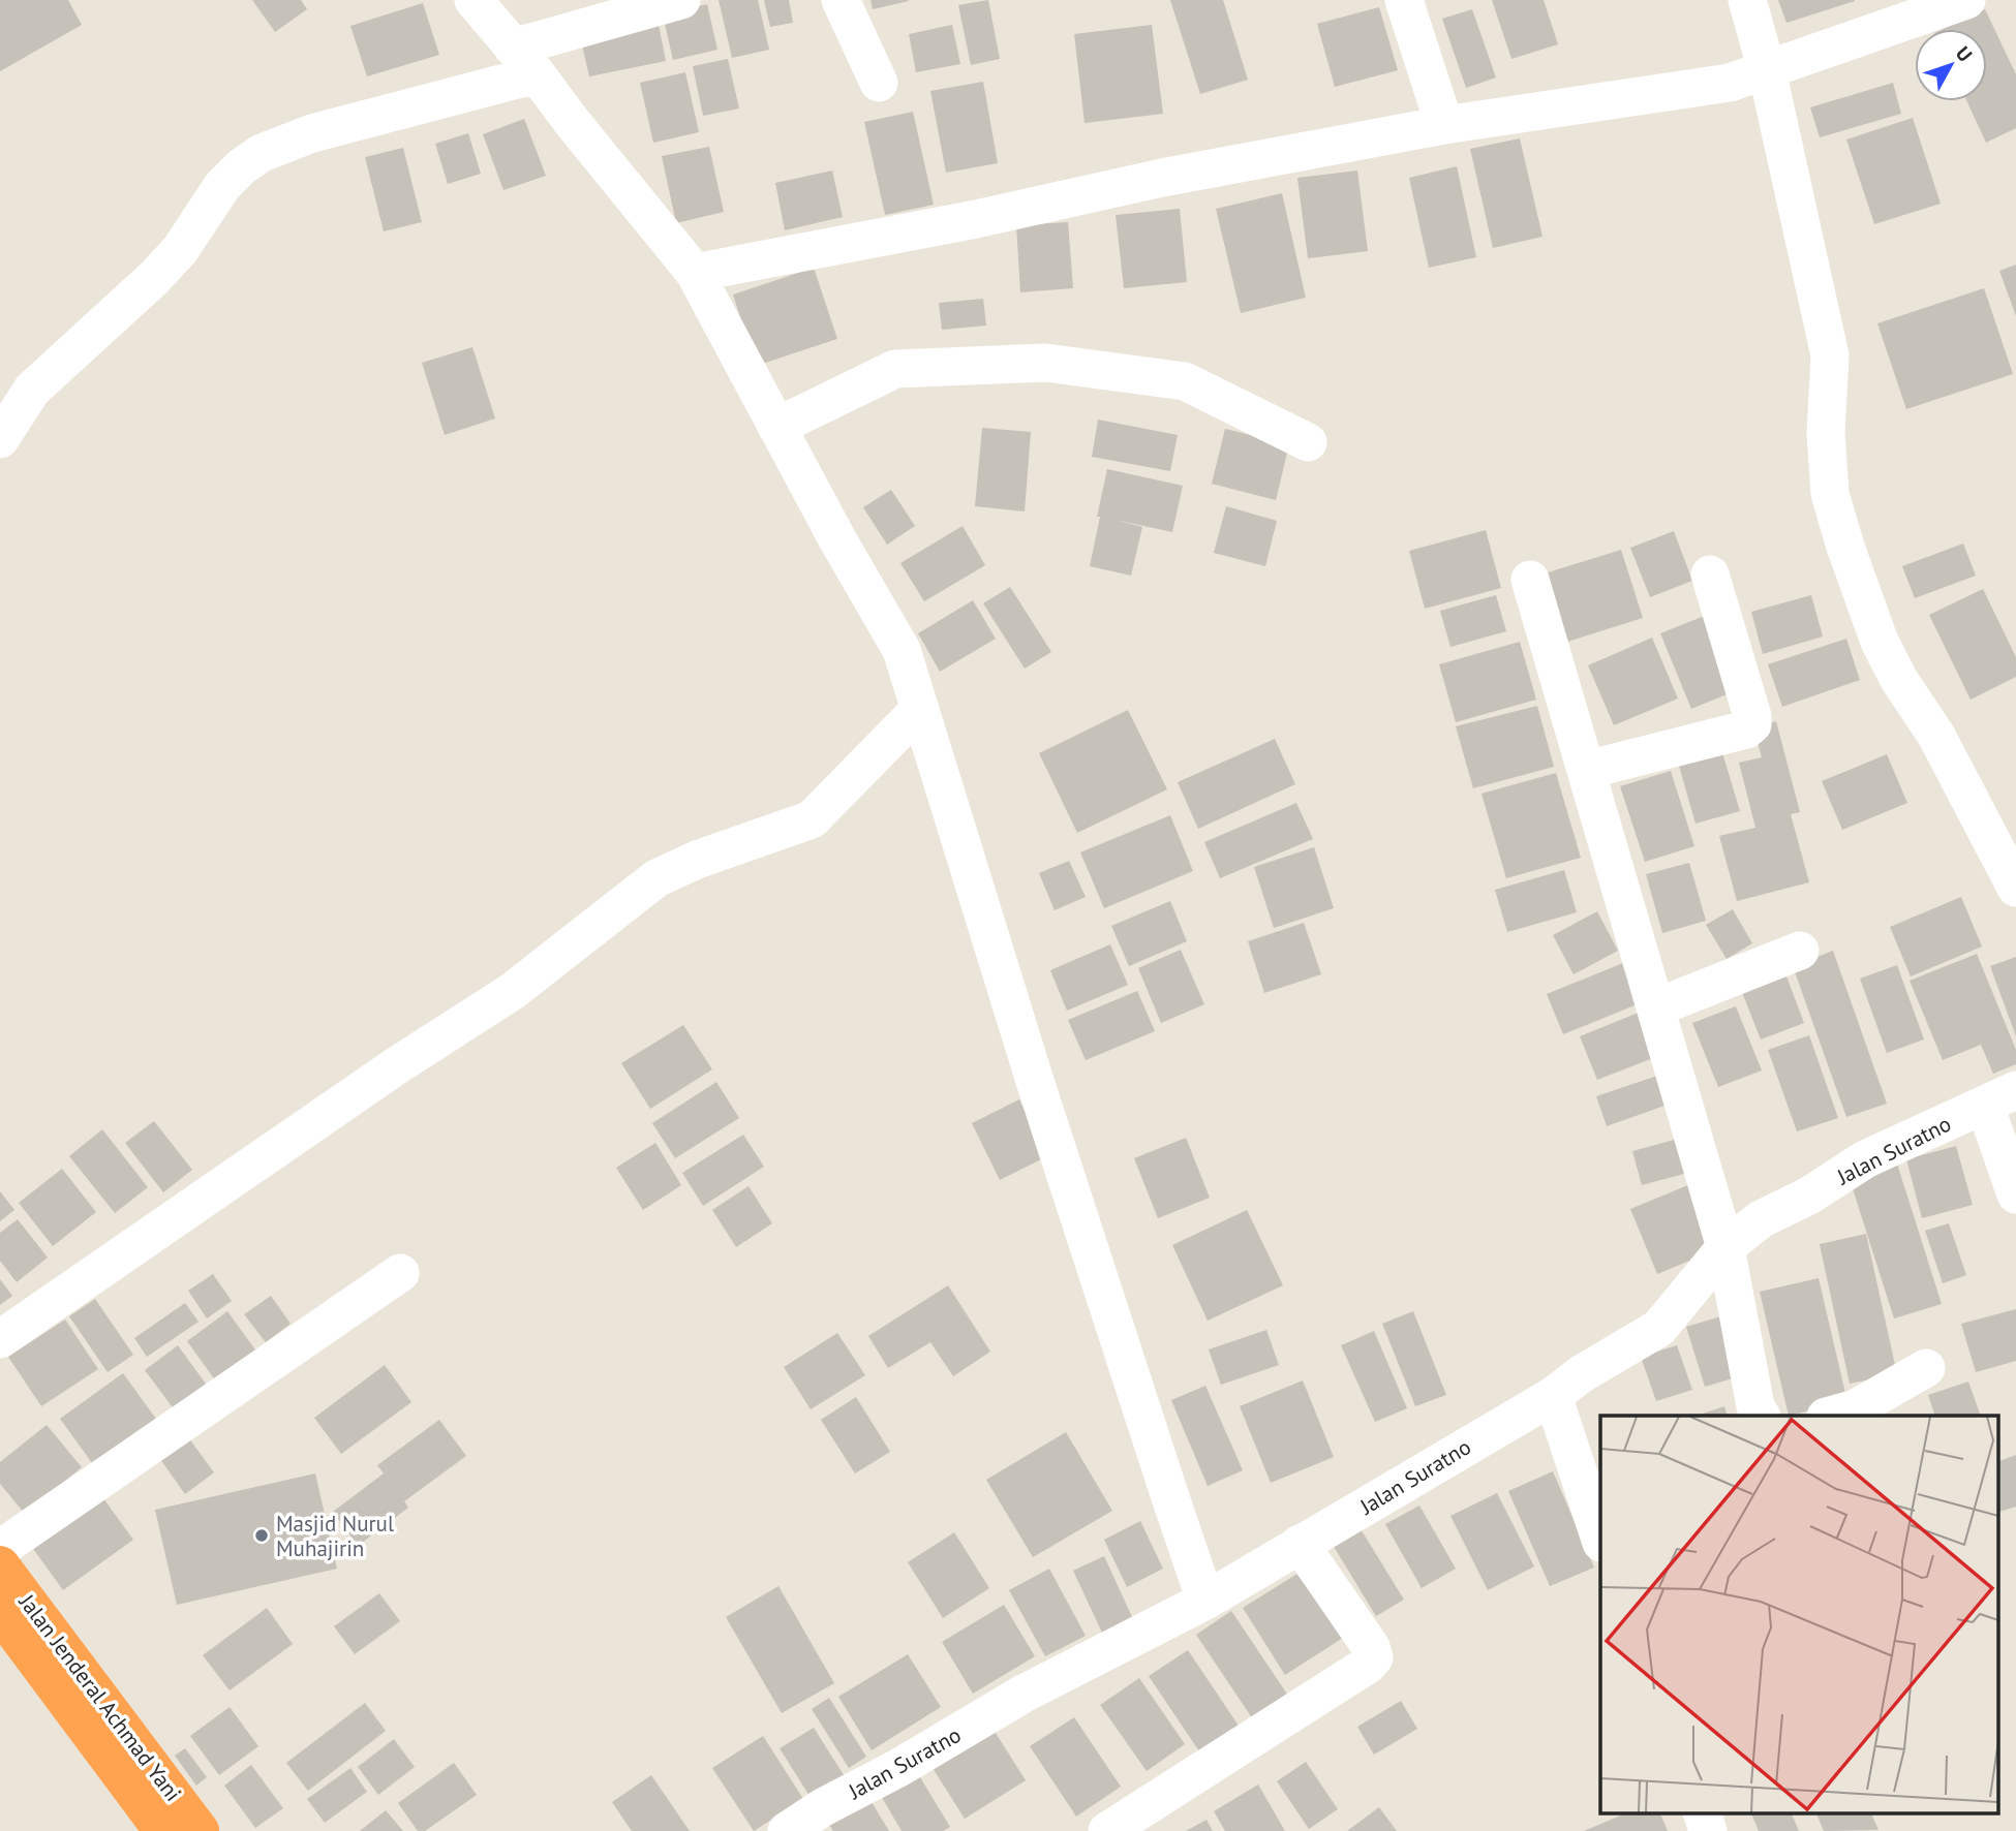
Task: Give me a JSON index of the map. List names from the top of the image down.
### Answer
{
  "streets": {
    "highway": ["Jalan Jenderal Achmad Yani"],
    "street": ["Jalan Suratno"]
  },
  "places": ["Masjid Nurul Muhajirin"],
  "north": "top right"
}
